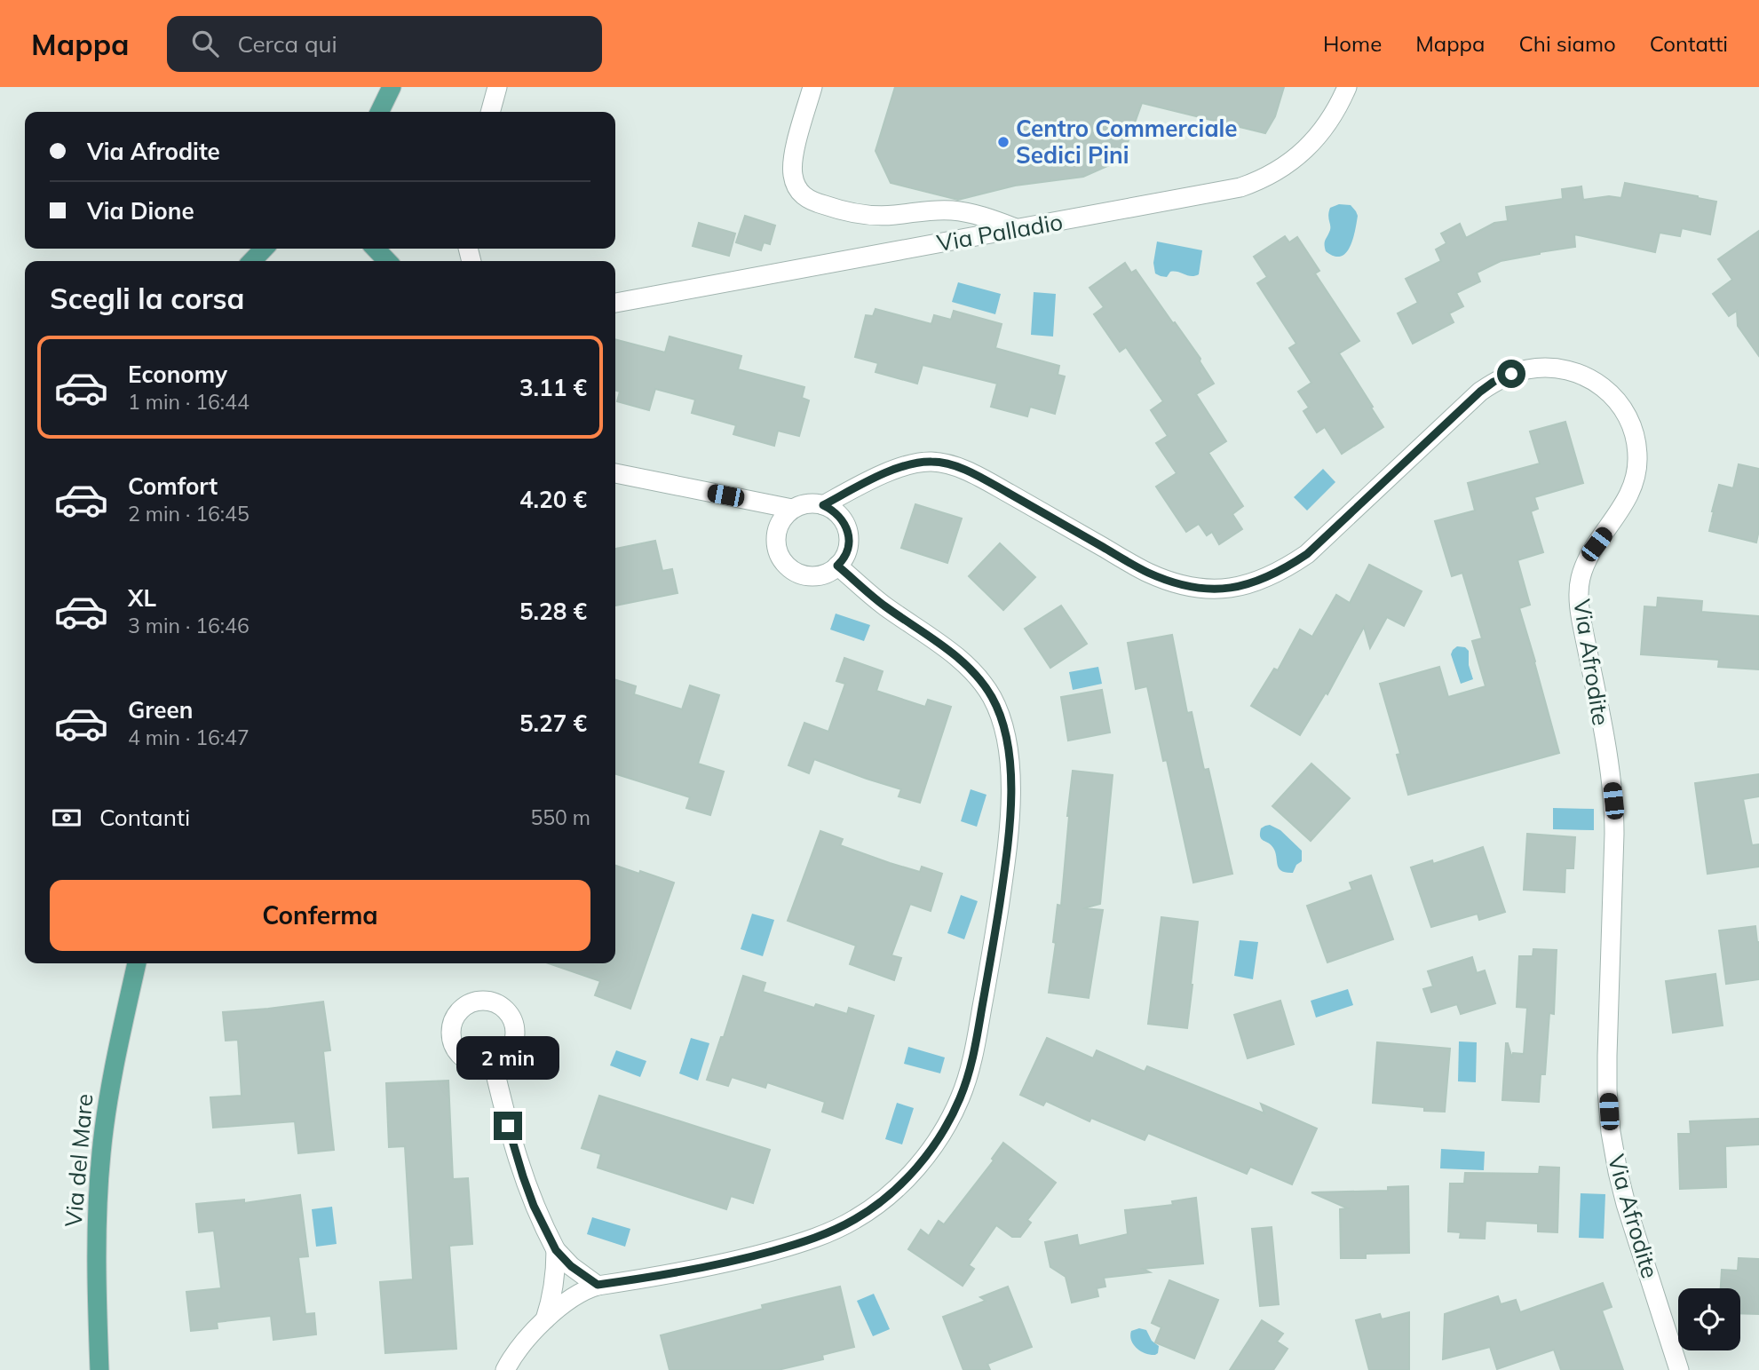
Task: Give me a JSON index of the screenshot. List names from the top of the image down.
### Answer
{
  "streets": {
    "main road": ["Via del Mare"],
    "street": ["Via Palladio", "Via Afrodite"]
  },
  "places": ["Centro Commerciale Sedici Pini"],
  "page": {
    "header": "Mappa",
    "search": "Cerca qui",
    "nav": [
      "Home",
      "Mappa",
      "Chi siamo",
      "Contatti"
    ],
    "banner": ["Via Afrodite", "Via Dione"],
    "heading": "Scegli la corsa",
    "list": [
      {
        "name": "Economy",
        "note": "1 min · 16:44",
        "value": "3.11 €"
      },
      {
        "name": "Comfort",
        "note": "2 min · 16:45",
        "value": "4.20 €"
      },
      {
        "name": "XL",
        "note": "3 min · 16:46",
        "value": "5.28 €"
      },
      {
        "name": "Green",
        "note": "4 min · 16:47",
        "value": "5.27 €"
      }
    ],
    "pay": ["Contanti", "550 m"],
    "buttons": "Conferma",
    "bubble": "2 min"
  }
}
